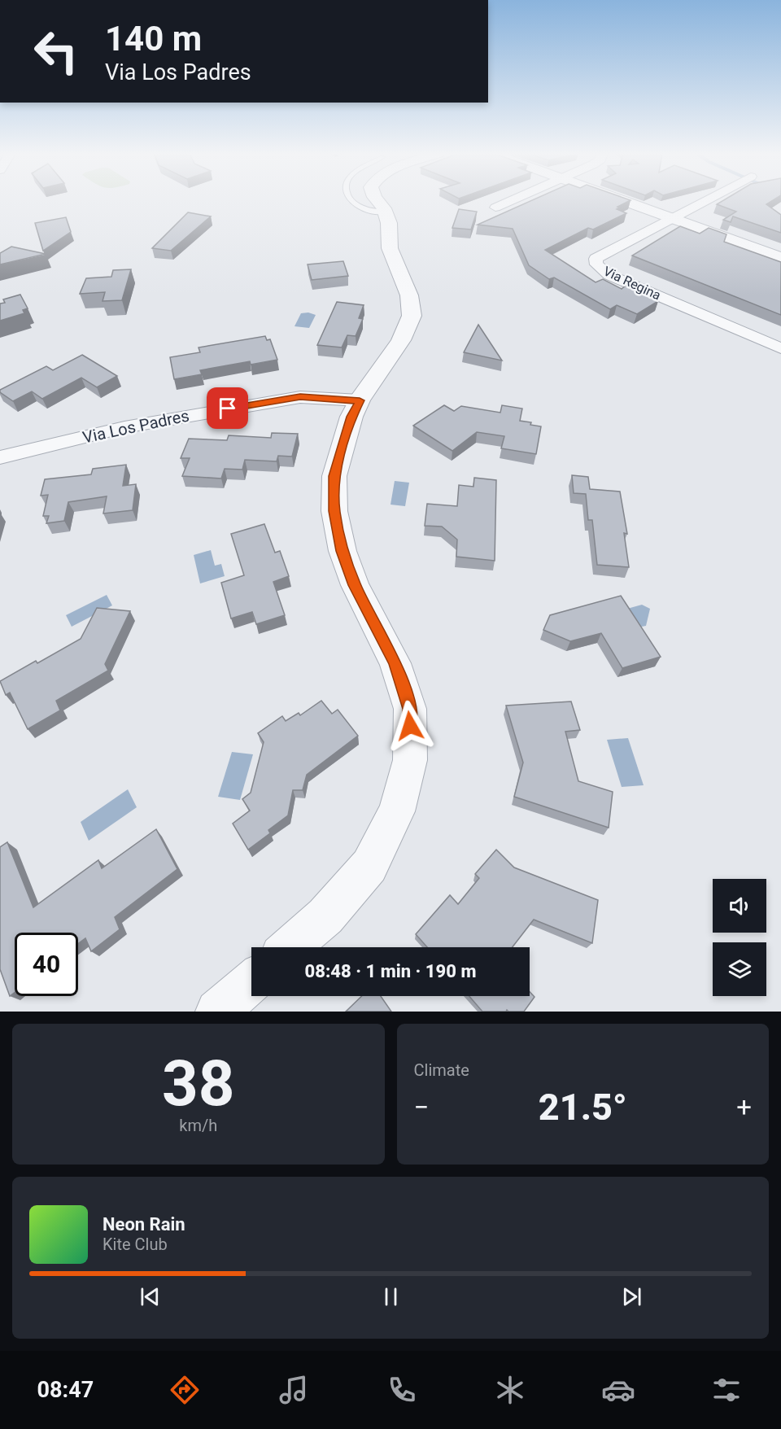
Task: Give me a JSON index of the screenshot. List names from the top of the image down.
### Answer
{
  "streets": {
    "street": ["Via Regina", "Via Los Padres"]
  },
  "page": {
    "turn": ["140 m", "Via Los Padres"],
    "limit": "40",
    "trip": "08:48 · 1 min · 190 m",
    "tile": [
      ["38", "km/h"],
      "Climate"
    ],
    "heat": ["−", "21.5°", "+"],
    "song": ["Neon Rain", "Kite Club"],
    "tabs": "08:47"
  }
}
